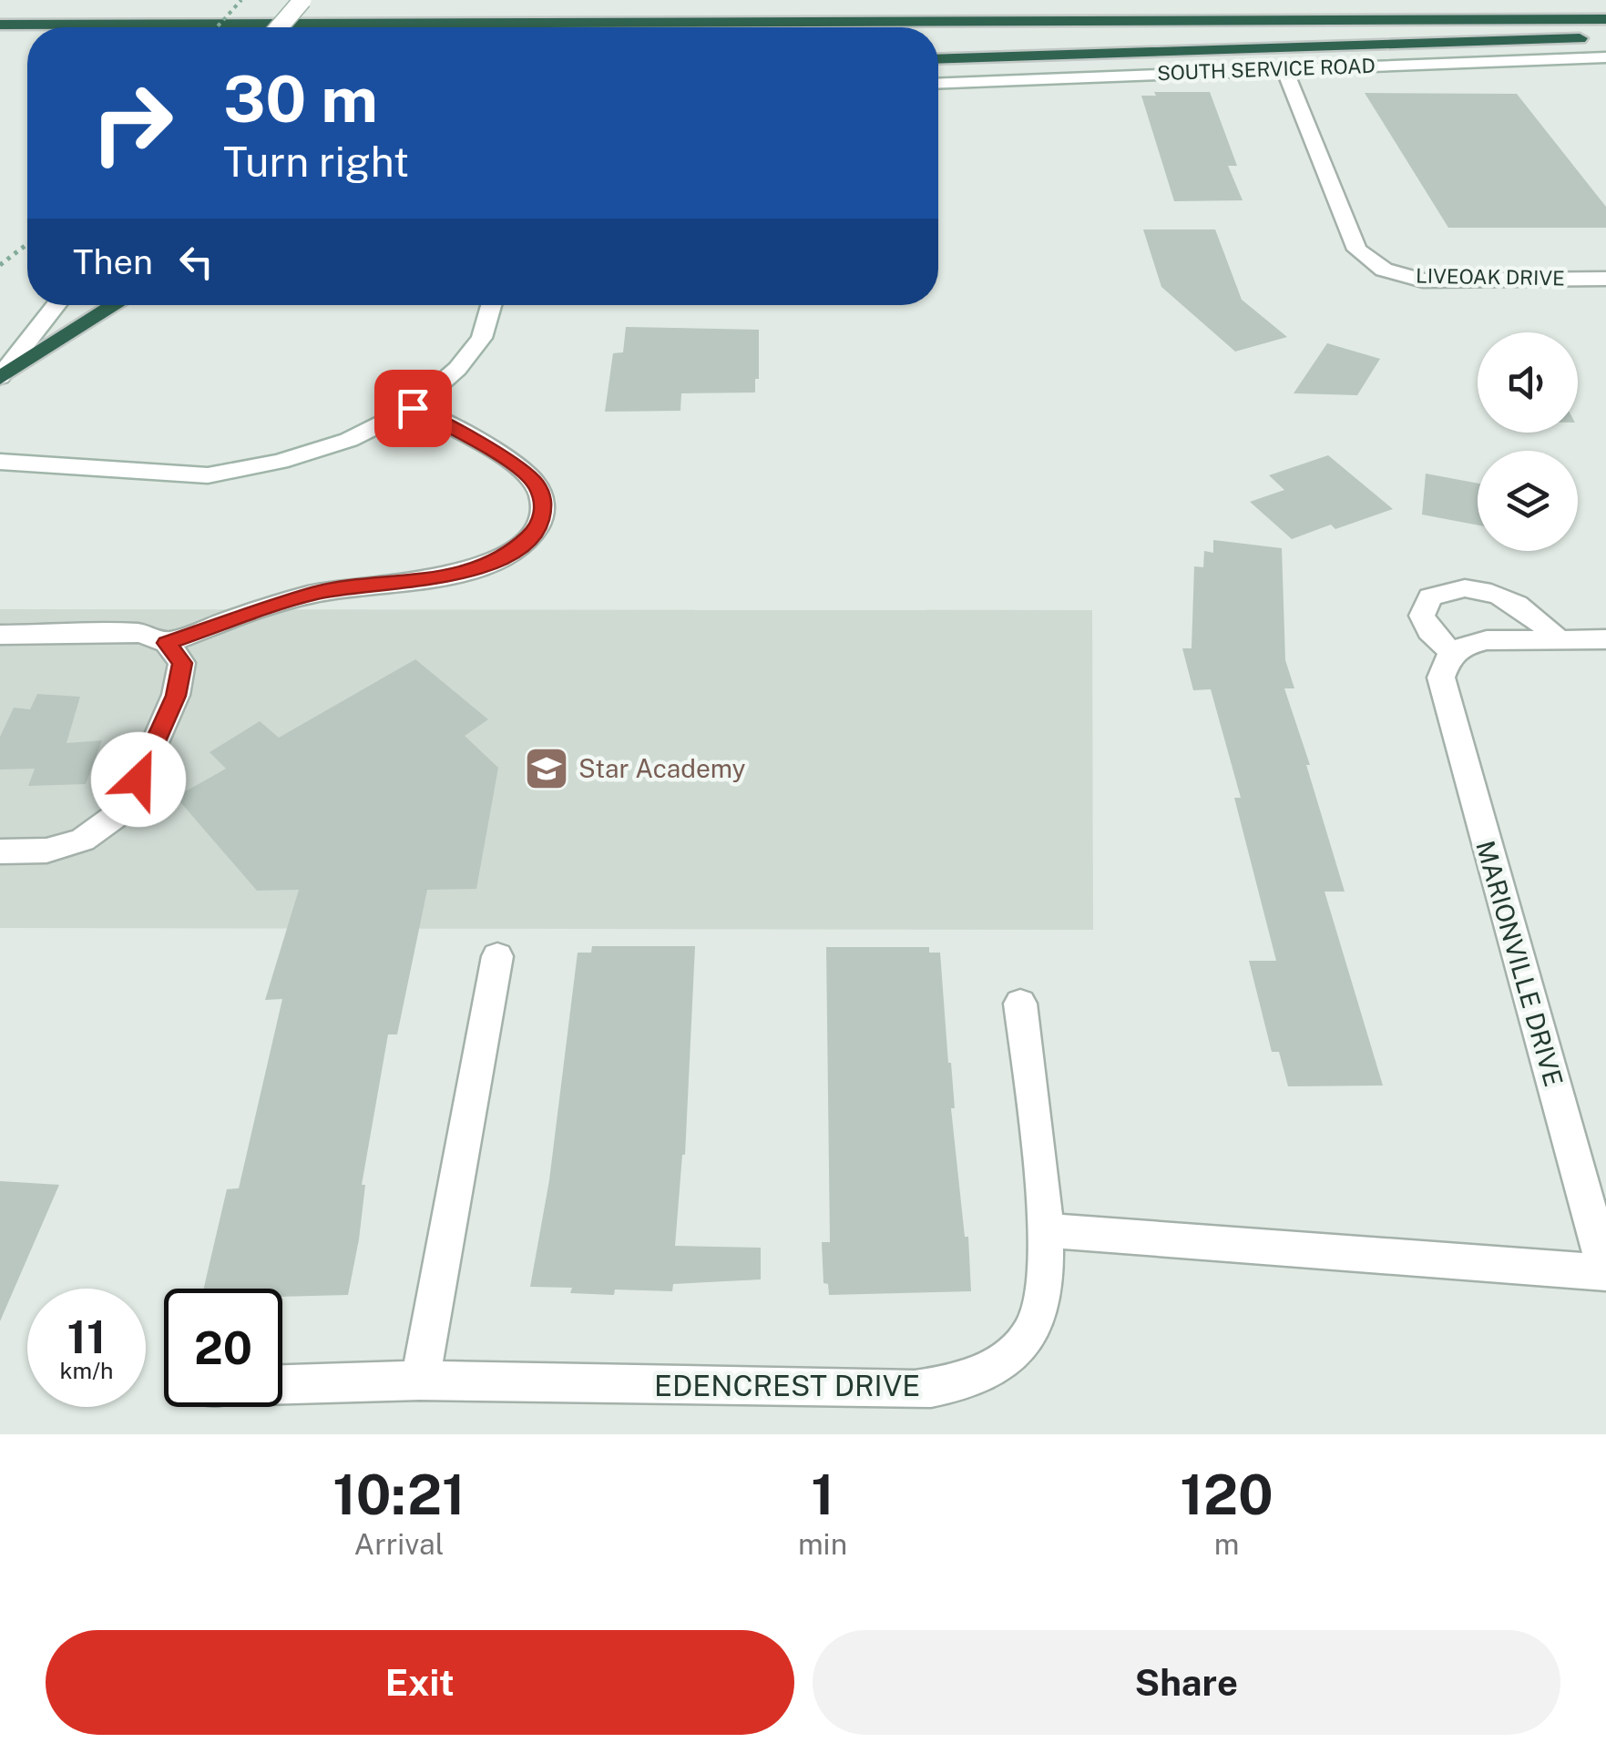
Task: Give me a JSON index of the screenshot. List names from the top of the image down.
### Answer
{
  "streets": {
    "street": [
      "SOUTH SERVICE ROAD",
      "LIVEOAK DRIVE",
      "MARIONVILLE DRIVE",
      "EDENCREST DRIVE"
    ]
  },
  "crossings": [
    ["SOUTH SERVICE ROAD", "LIVEOAK DRIVE"]
  ],
  "places": {
    "school or university": ["Star Academy"]
  },
  "page": {
    "turn": ["30 m", "Turn right"],
    "then": "Then",
    "speed": "11 km/h",
    "limit": "20",
    "eta": [
      "10:21",
      "Arrival",
      "1",
      "min",
      "120",
      "m"
    ],
    "buttons": ["Exit", "Share"]
  }
}
